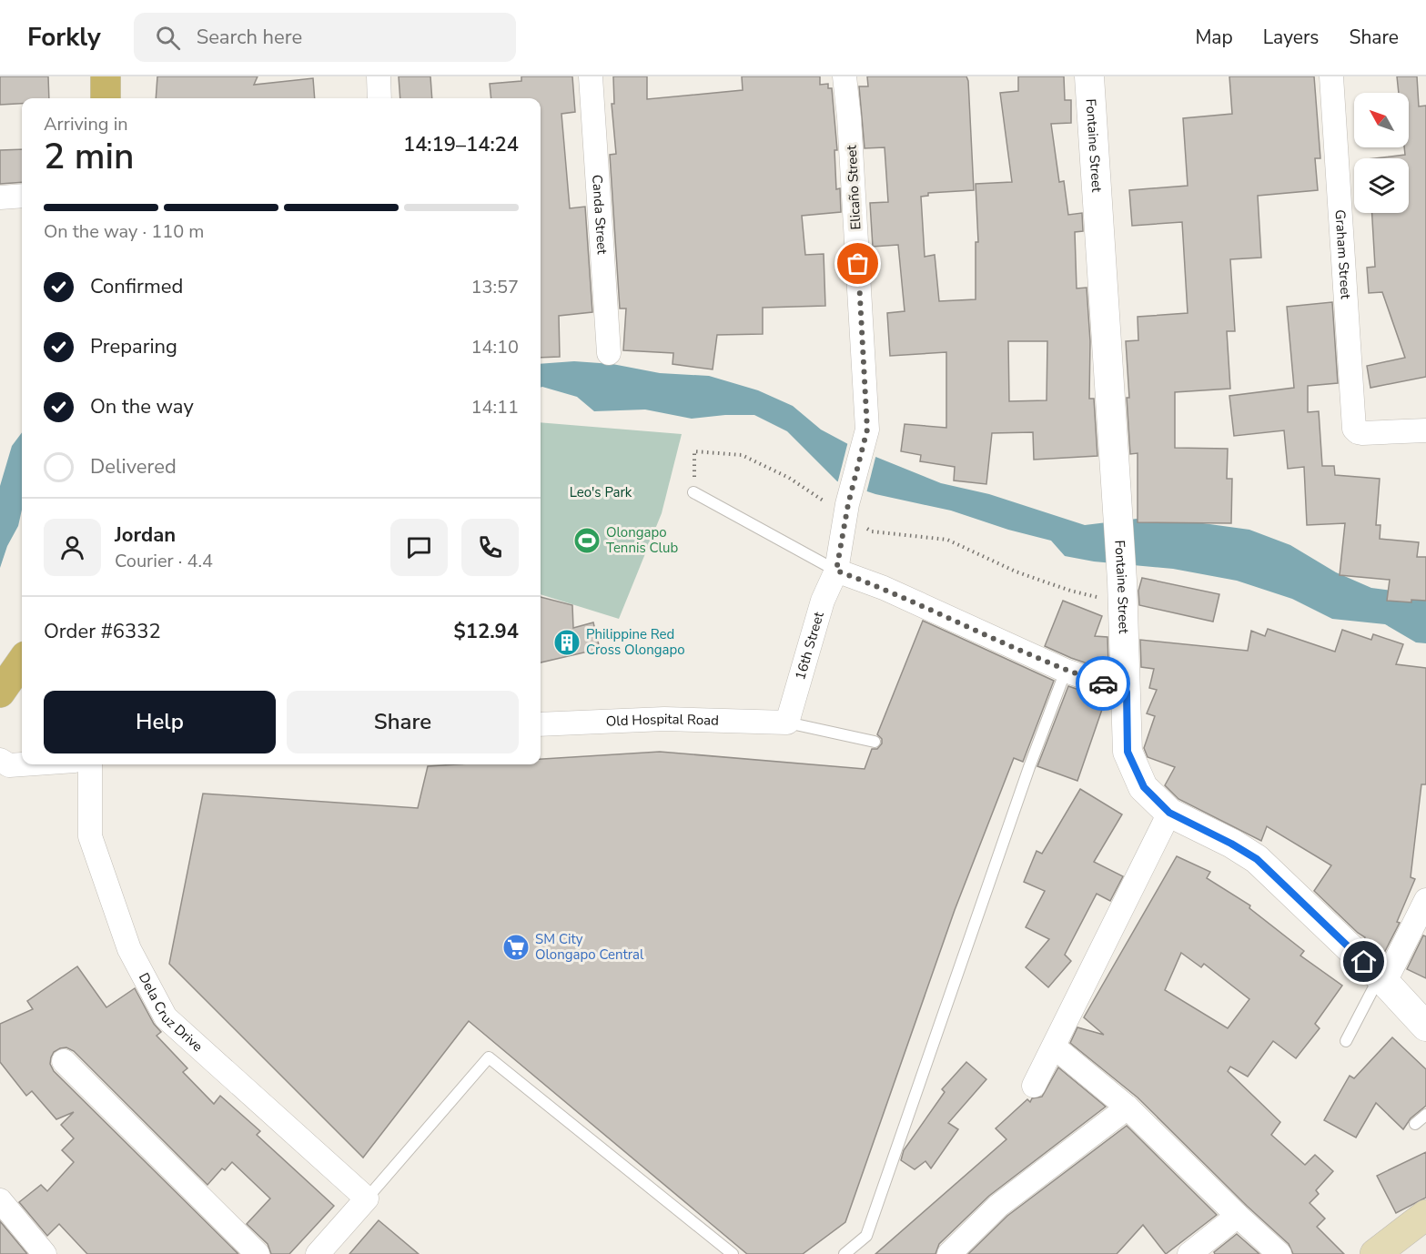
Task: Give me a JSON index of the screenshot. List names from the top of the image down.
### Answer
{
  "streets": {
    "street": [
      "Fontaine Street",
      "Elicaño Street",
      "Canda Street",
      "Graham Street",
      "16th Street",
      "Old Hospital Road",
      "Dela Cruz Drive"
    ]
  },
  "crossings": [
    ["Elicaño Street", "16th Street"],
    ["16th Street", "Old Hospital Road"]
  ],
  "parks": ["Leo's Park"],
  "places": {
    "sports": ["Olongapo Tennis Club"],
    "building": ["Philippine Red Cross Olongapo"],
    "supermarket": ["SM City Olongapo Central"]
  },
  "north": "top left",
  "page": {
    "header": "Forkly",
    "search": "Search here",
    "nav": ["Map", "Layers", "Share"],
    "heading": ["2 min", "Arriving in", "14:19–14:24"],
    "panel": [
      "Jordan",
      "Courier · 4.4",
      "Order #6332",
      "$12.94"
    ],
    "bar": "On the way · 110 m",
    "list": [
      ["Confirmed", "13:57"],
      ["Preparing", "14:10"],
      ["On the way", "14:11"],
      "Delivered"
    ],
    "buttons": ["Help", "Share"]
  }
}
